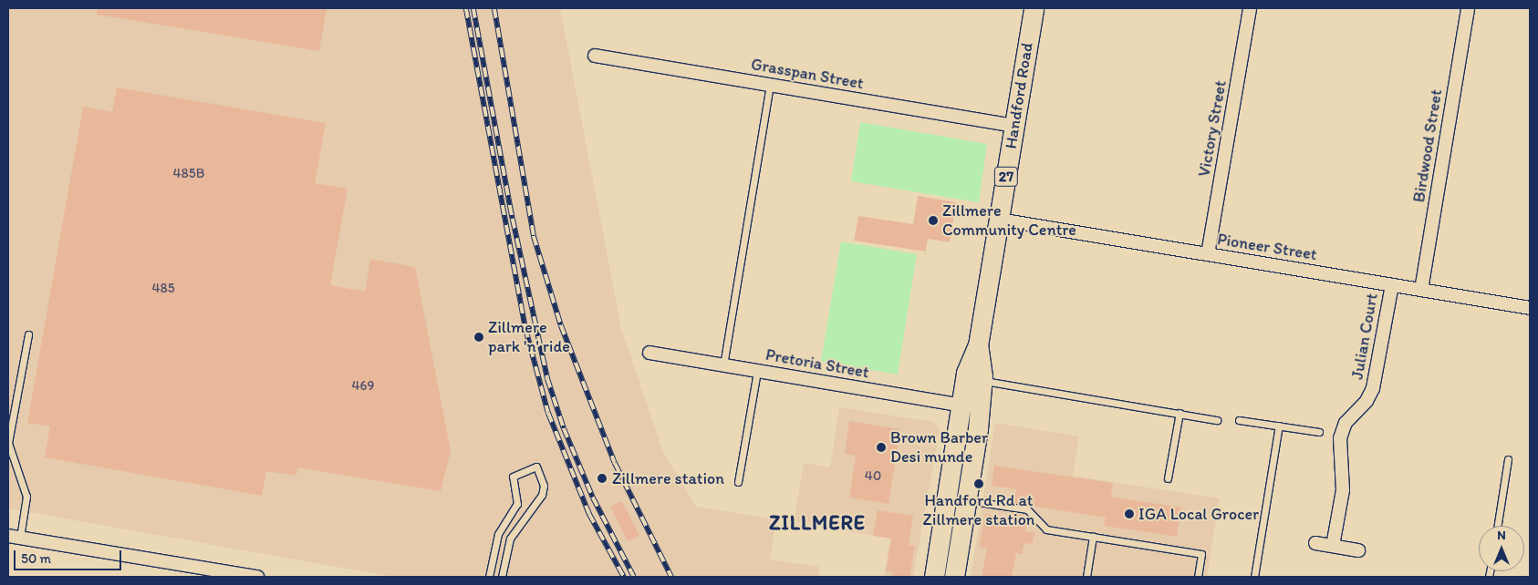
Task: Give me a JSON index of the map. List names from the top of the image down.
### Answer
{
  "streets": {
    "main road": ["Handford Road", "27"],
    "street": [
      "Grasspan Street",
      "Victory Street",
      "Birdwood Street",
      "Pioneer Street",
      "Julian Court",
      "Pretoria Street"
    ]
  },
  "crossings": [
    ["Grasspan Street", "Handford Road"],
    ["Handford Road", "Pioneer Street"],
    ["Handford Road", "Pretoria Street"],
    ["Victory Street", "Pioneer Street"],
    ["Birdwood Street", "Pioneer Street"],
    ["Pioneer Street", "Julian Court"]
  ],
  "districts": ["ZILLMERE"],
  "places": [
    "Zillmere Community Centre",
    "Zillmere park 'n' ride",
    "Brown Barber Desi munde",
    "Zillmere station",
    "Handford Rd at Zillmere station",
    "IGA Local Grocer"
  ],
  "house_numbers": [
    "485B",
    "485",
    "469",
    "40"
  ],
  "scale_bar": "50 m",
  "north": "top"
}
